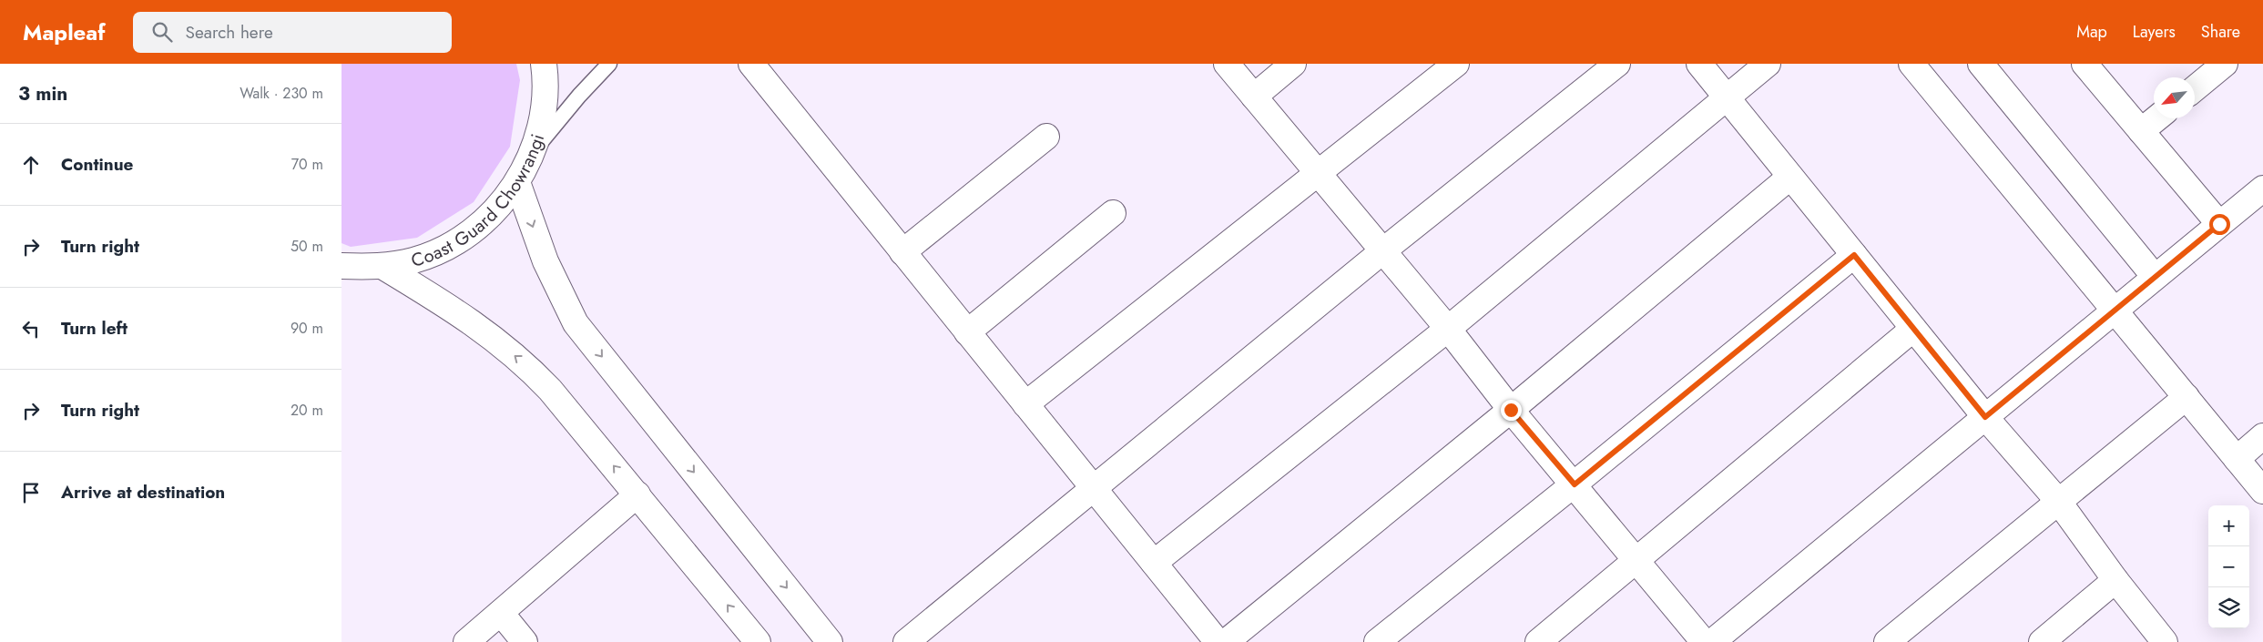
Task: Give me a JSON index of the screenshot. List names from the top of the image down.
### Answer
{
  "streets": {
    "street": ["Coast Guard Chowrangi"]
  },
  "north": "bottom left",
  "page": {
    "header": "Mapleaf",
    "search": "Search here",
    "nav": ["Map", "Layers", "Share"],
    "heading": ["3 min", "Walk · 230 m"],
    "list": [
      ["Continue", "70 m"],
      ["Turn right", "50 m"],
      ["Turn left", "90 m"],
      ["Turn right", "20 m"],
      "Arrive at destination"
    ],
    "map_buttons": ["+", "−"]
  }
}
